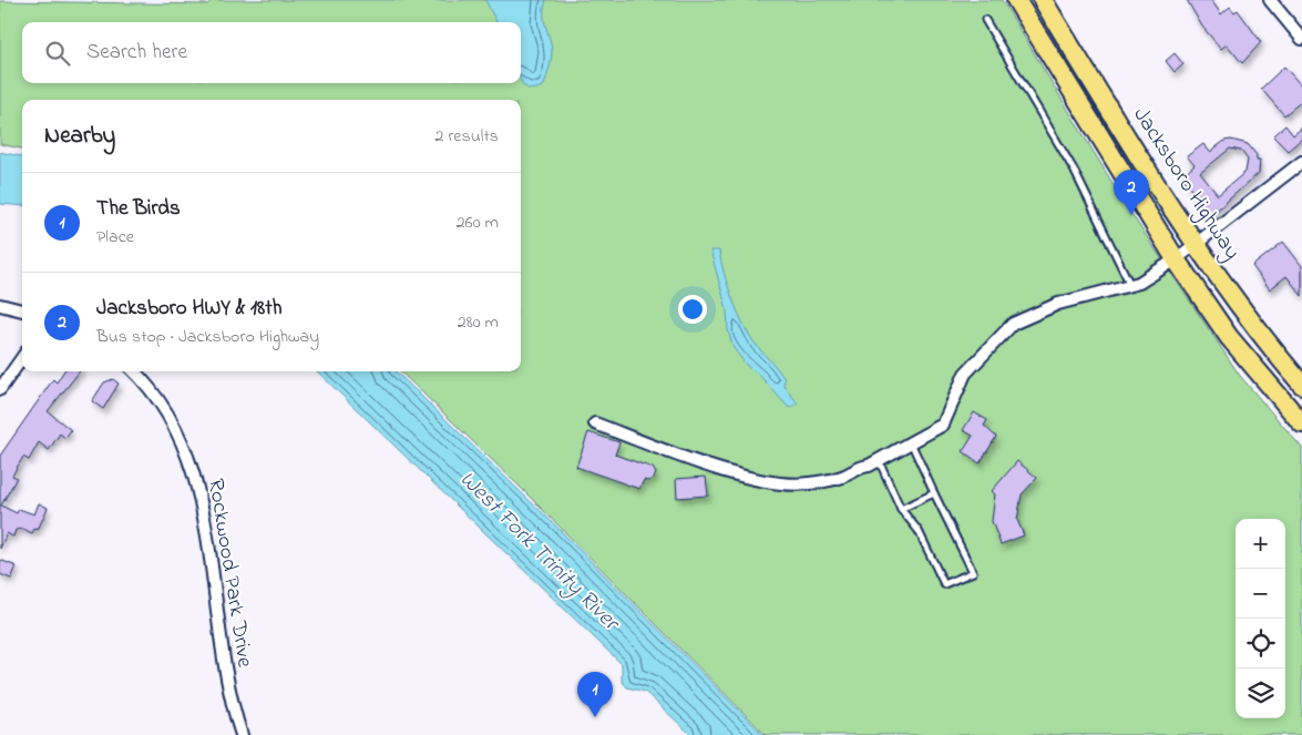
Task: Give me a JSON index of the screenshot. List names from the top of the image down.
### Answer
{
  "streets": {
    "main road": ["Jacksboro Highway"],
    "street": ["Rockwood Park Drive"]
  },
  "water": ["West Fork Trinity River"],
  "page": {
    "search": "Search here",
    "heading": ["Nearby", "2 results"],
    "pins": ["2", "1"],
    "list": [
      {
        "mark": "1",
        "name": "The Birds",
        "note": "Place",
        "value": "260 m"
      },
      {
        "mark": "2",
        "name": "Jacksboro HWY & 18th",
        "note": "Bus stop · Jacksboro Highway",
        "value": "280 m"
      }
    ],
    "map_buttons": ["+", "−"]
  }
}
